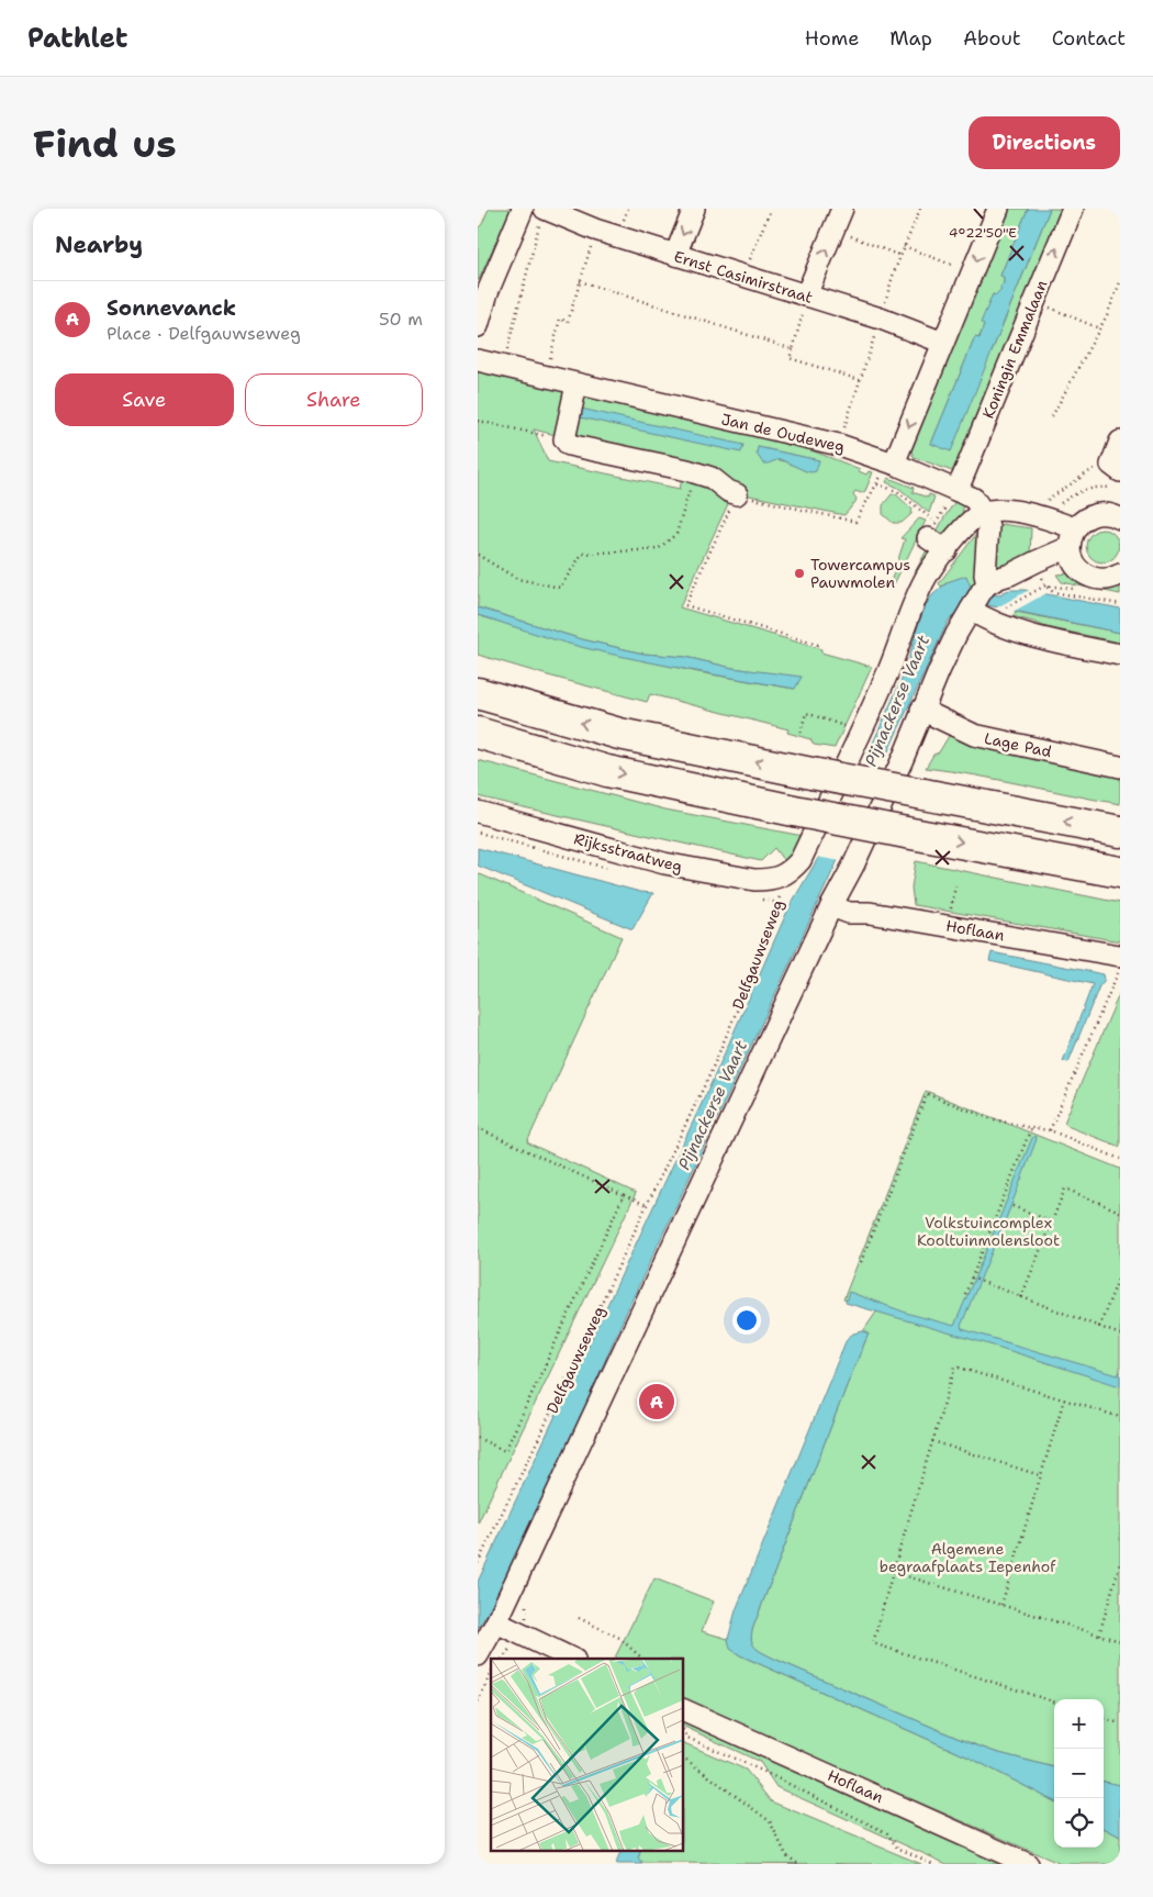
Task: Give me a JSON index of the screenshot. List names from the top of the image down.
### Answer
{
  "streets": {
    "street": [
      "Ernst Casimirstraat",
      "Koningin Emmalaan",
      "Jan de Oudeweg",
      "Lage Pad",
      "Rijksstraatweg",
      "Hoflaan"
    ],
    "path": ["Delfgauwseweg"]
  },
  "crossings": [
    ["Koningin Emmalaan", "Jan de Oudeweg"],
    ["Rijksstraatweg", "Delfgauwseweg"]
  ],
  "water": ["Pijnackerse Vaart"],
  "parks": ["Volkstuincomplex Kooltuinmolensloot", "Algemene begraafplaats Iepenhof"],
  "places": ["Towercampus Pauwmolen"],
  "page": {
    "header": "Pathlet",
    "nav": [
      "Home",
      "Map",
      "About",
      "Contact"
    ],
    "buttons": [
      "Directions",
      ["Save", "Share"]
    ],
    "title": "Find us",
    "heading": "Nearby",
    "list": [
      {
        "mark": "A",
        "name": "Sonnevanck",
        "note": "Place · Delfgauwseweg",
        "value": "50 m"
      }
    ],
    "pins": "A",
    "map_buttons": ["+", "−"]
  },
  "coordinates": ["4°22'50\"E"]
}
